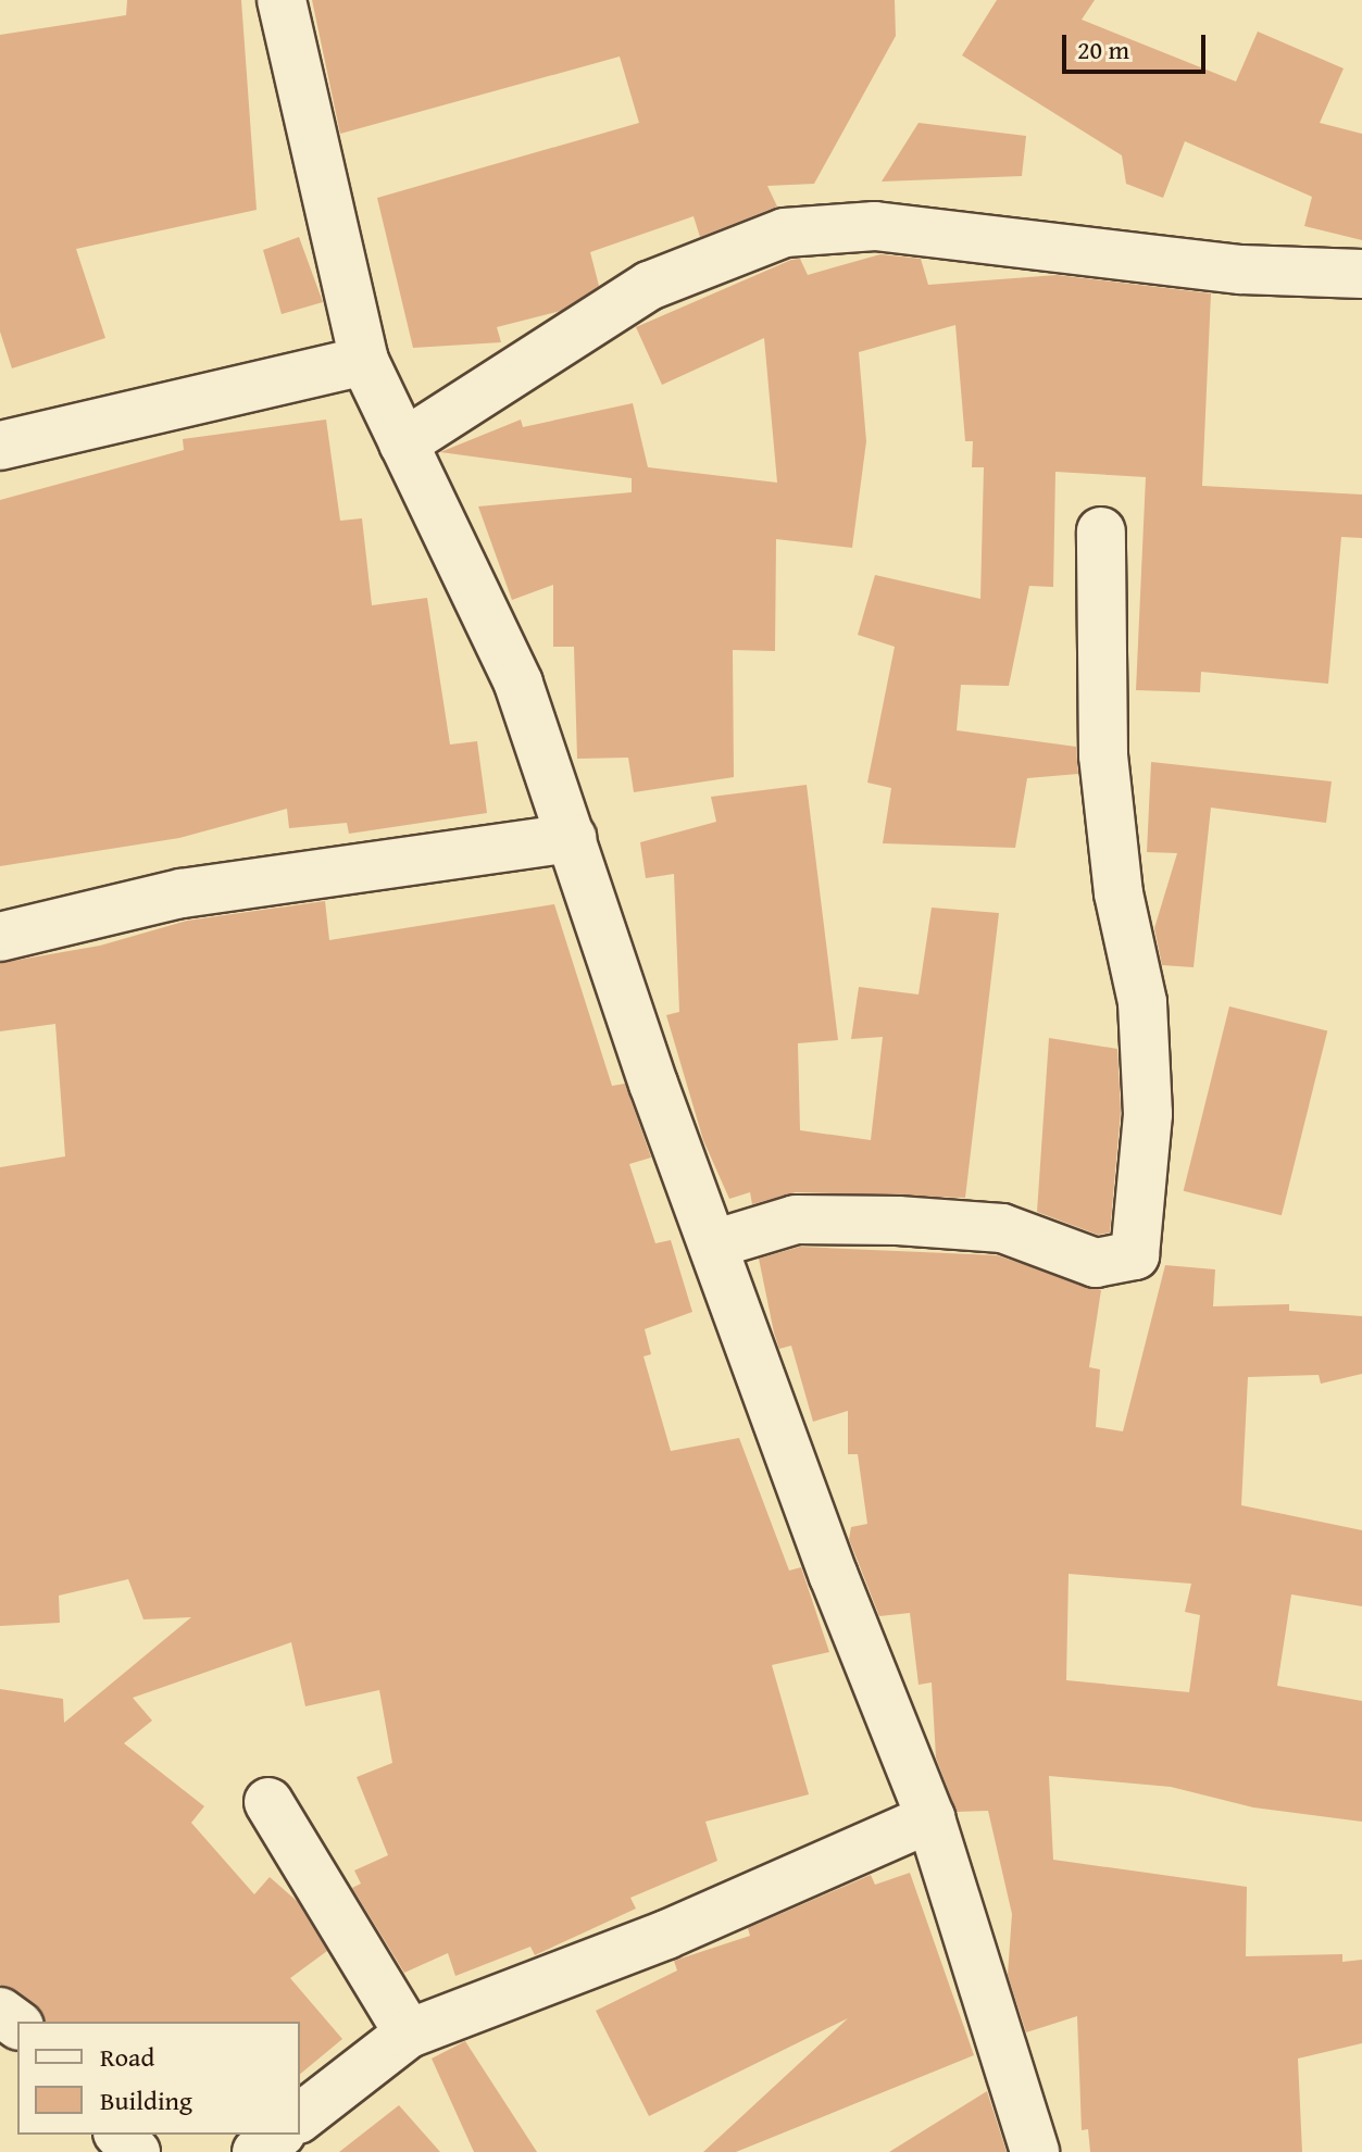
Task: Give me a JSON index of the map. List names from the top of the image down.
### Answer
{
  "legend": ["Road", "Building"],
  "scale_bar": "20 m"
}
